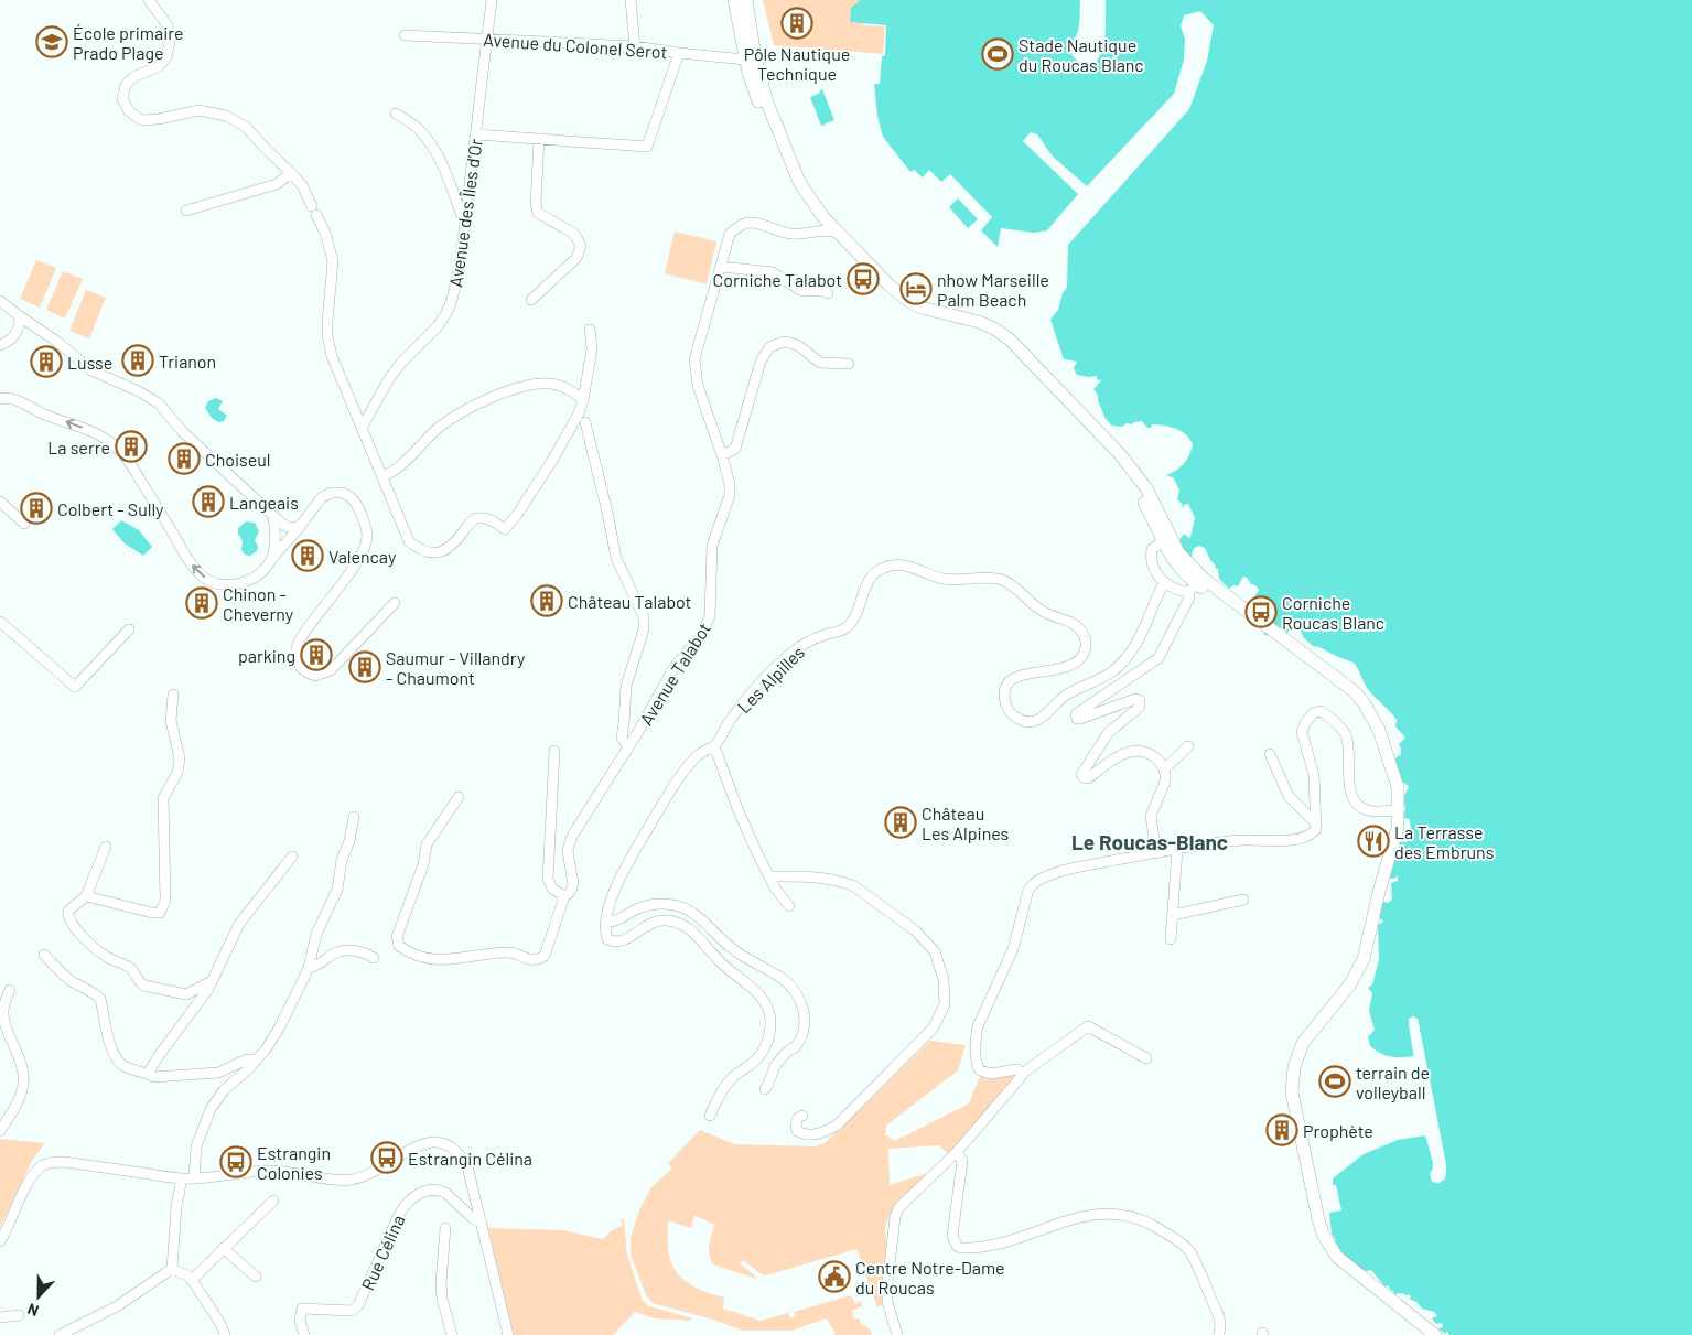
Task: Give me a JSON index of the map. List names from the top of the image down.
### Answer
{
  "streets": {
    "street": [
      "Avenue du Colonel Serot",
      "Avenue des Îles d'Or",
      "Avenue Talabot",
      "Les Alpilles",
      "Rue Célina"
    ]
  },
  "crossings": [
    ["Avenue du Colonel Serot", "Avenue des Îles d'Or"]
  ],
  "districts": ["Le Roucas-Blanc"],
  "places": {
    "building": [
      "Pôle Nautique Technique",
      "Trianon",
      "Lusse",
      "La serre",
      "Choiseul",
      "Langeais",
      "Colbert - Sully",
      "Valencay",
      "Château Talabot",
      "Chinon - Cheverny",
      "parking",
      "Saumur - Villandry - Chaumont",
      "Château Les Alpines",
      "Prophète"
    ],
    "school or university": ["École primaire Prado Plage"],
    "sports": ["Stade Nautique du Roucas Blanc", "terrain de volleyball"],
    "bus stop": [
      "Corniche Talabot",
      "Corniche Roucas Blanc",
      "Estrangin Célina",
      "Estrangin Colonies"
    ],
    "hotel": ["nhow Marseille Palm Beach"],
    "restaurant": ["La Terrasse des Embruns"],
    "public building": ["Centre Notre-Dame du Roucas"]
  },
  "north": "bottom"
}
